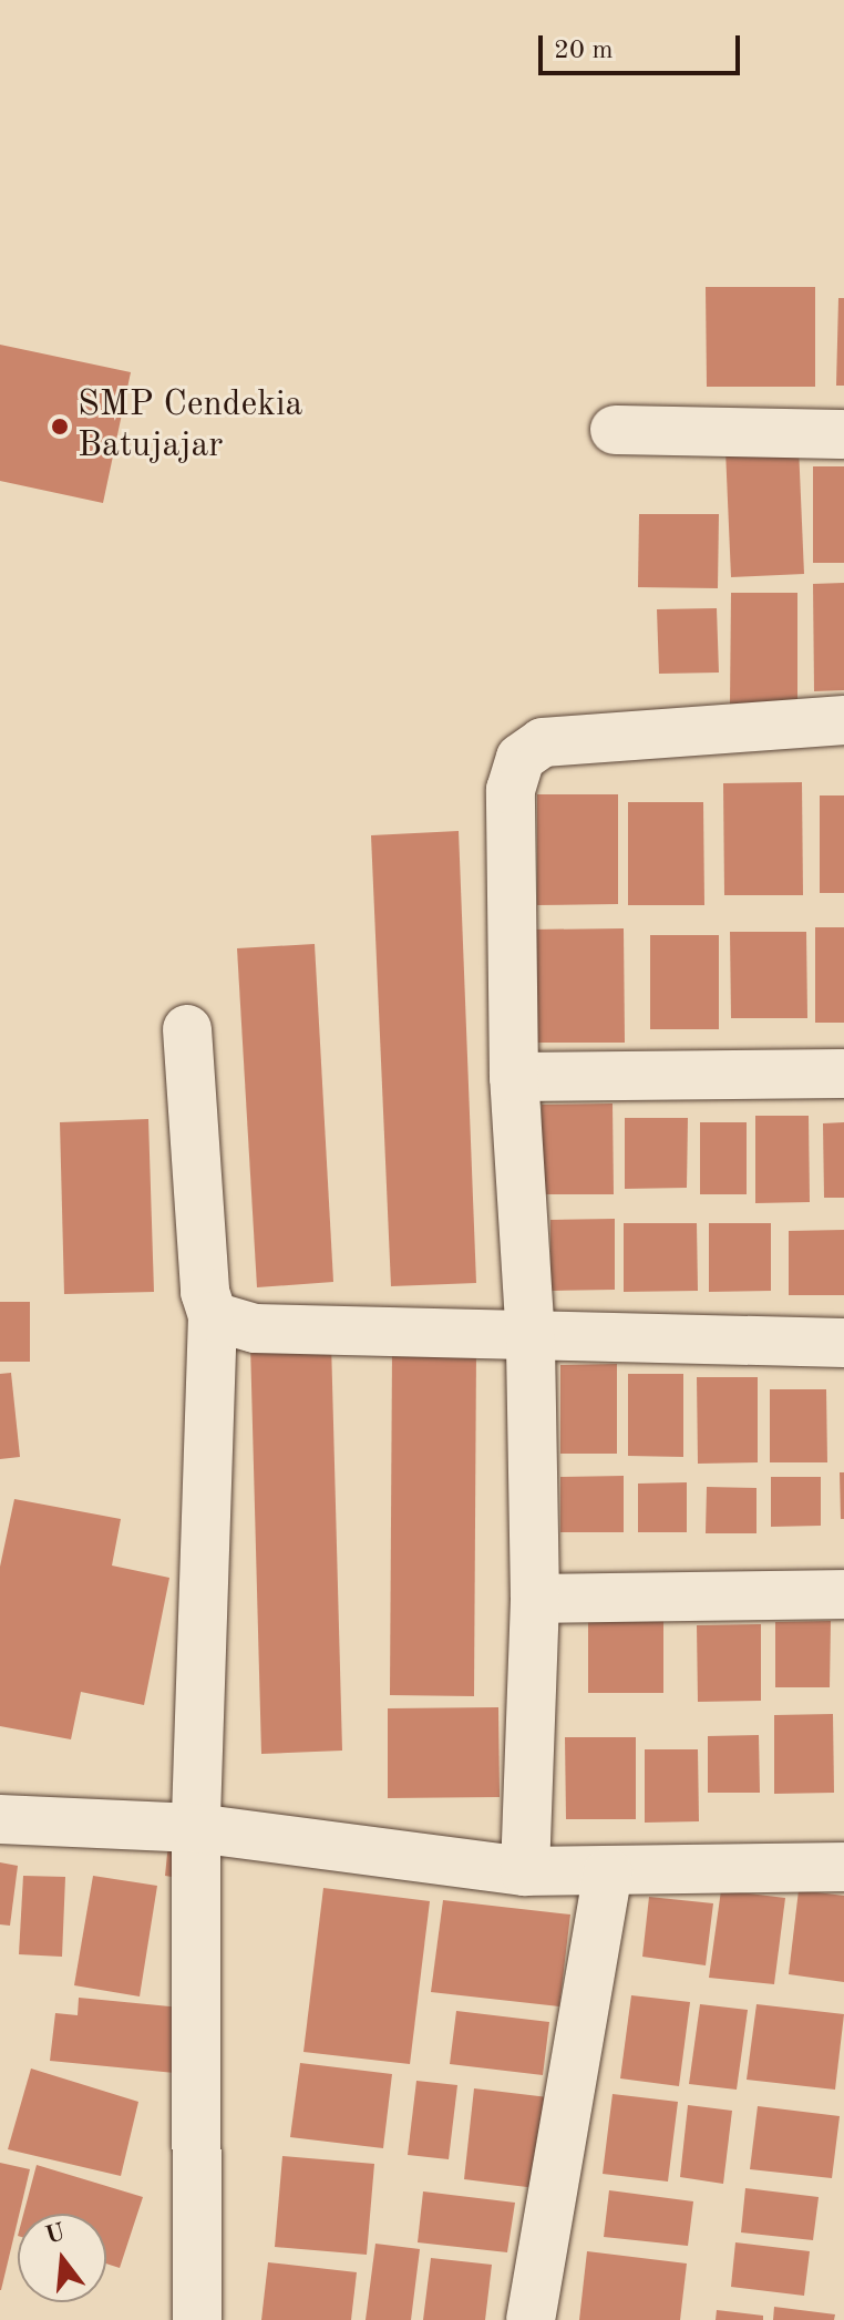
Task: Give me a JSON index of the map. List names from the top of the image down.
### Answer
{
  "places": ["SMP Cendekia Batujajar"],
  "scale_bar": "20 m",
  "north": "top"
}
